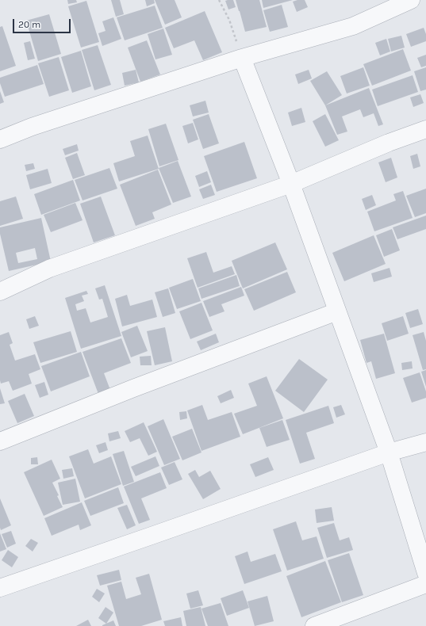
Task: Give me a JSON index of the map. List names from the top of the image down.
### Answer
{
  "scale_bar": "20 m"
}
